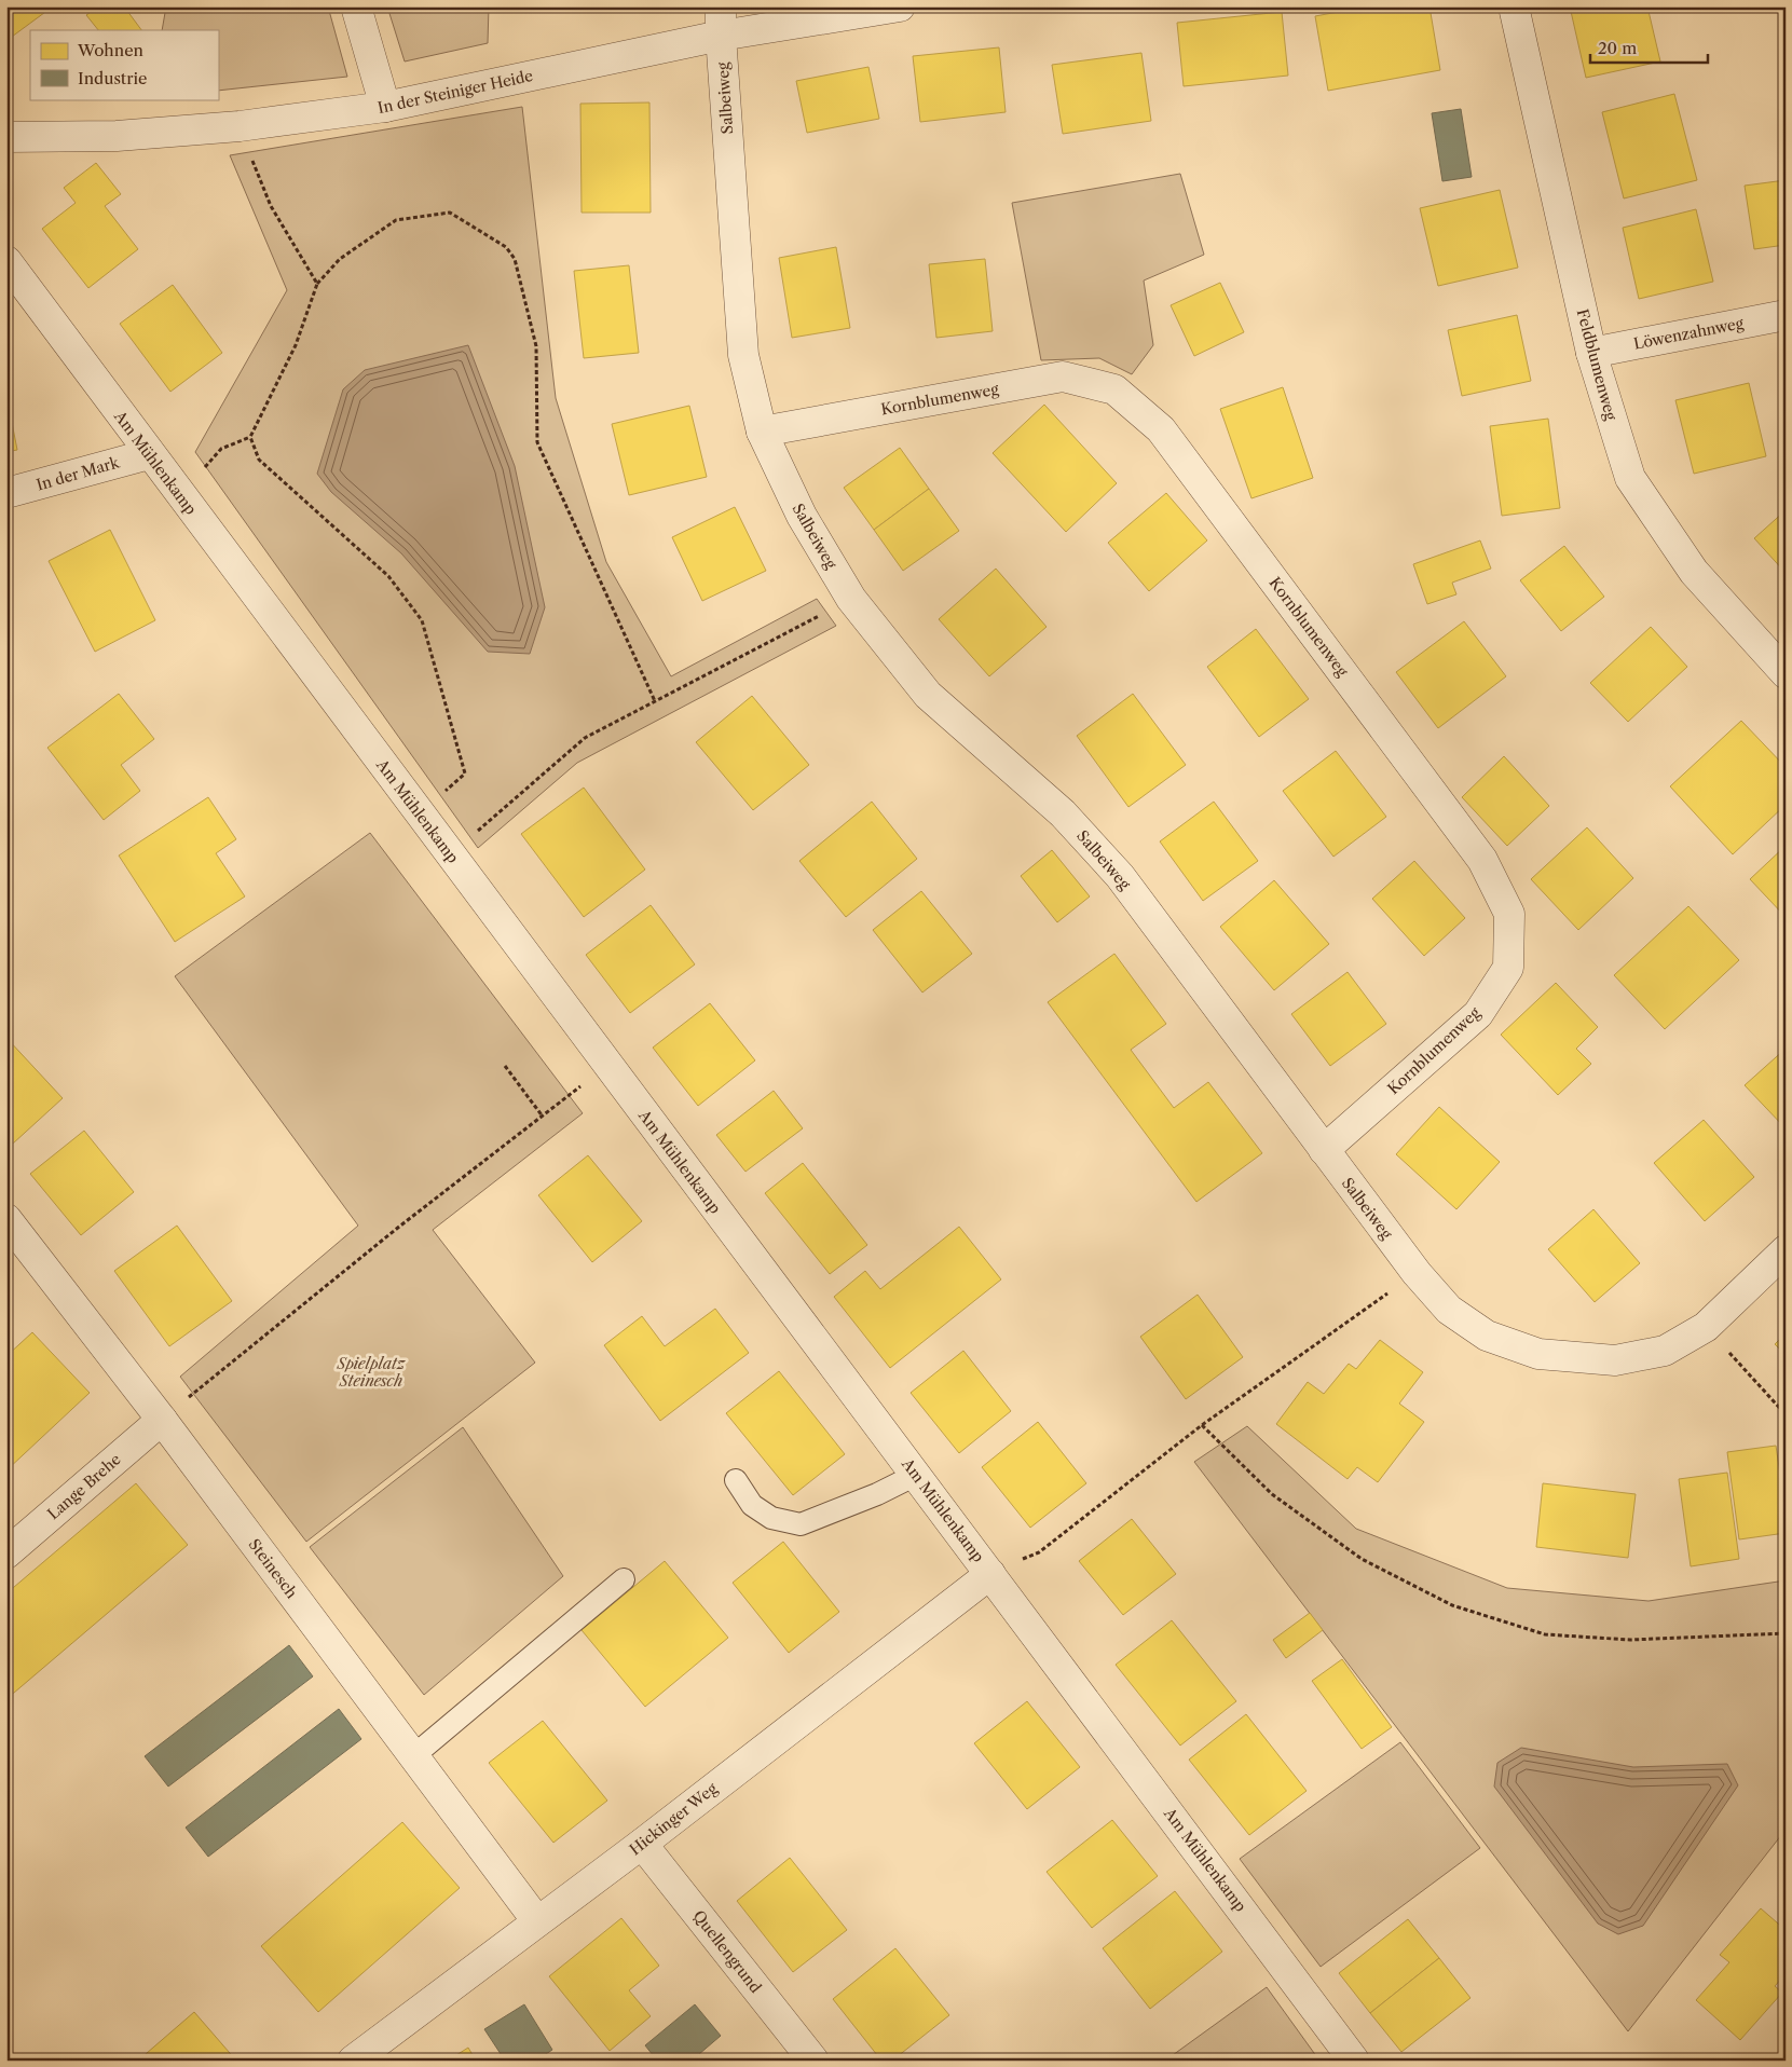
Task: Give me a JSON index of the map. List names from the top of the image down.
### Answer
{
  "streets": {
    "street": [
      "In der Steiniger Heide",
      "Salbeiweg",
      "Löwenzahnweg",
      "Feldblumenweg",
      "Kornblumenweg",
      "Am Mühlenkamp",
      "In der Mark",
      "Lange Brehe",
      "Steinesch",
      "Hickinger Weg",
      "Quellengrund"
    ]
  },
  "crossings": [
    ["In der Steiniger Heide", "Salbeiweg"],
    ["Salbeiweg", "Kornblumenweg"],
    ["Löwenzahnweg", "Feldblumenweg"],
    ["Am Mühlenkamp", "In der Mark"],
    ["Am Mühlenkamp", "Hickinger Weg"],
    ["Lange Brehe", "Steinesch"],
    ["Steinesch", "Hickinger Weg"],
    ["Hickinger Weg", "Quellengrund"]
  ],
  "parks": ["Spielplatz Steinesch"],
  "legend": ["Wohnen", "Industrie"],
  "scale_bar": "20 m"
}
